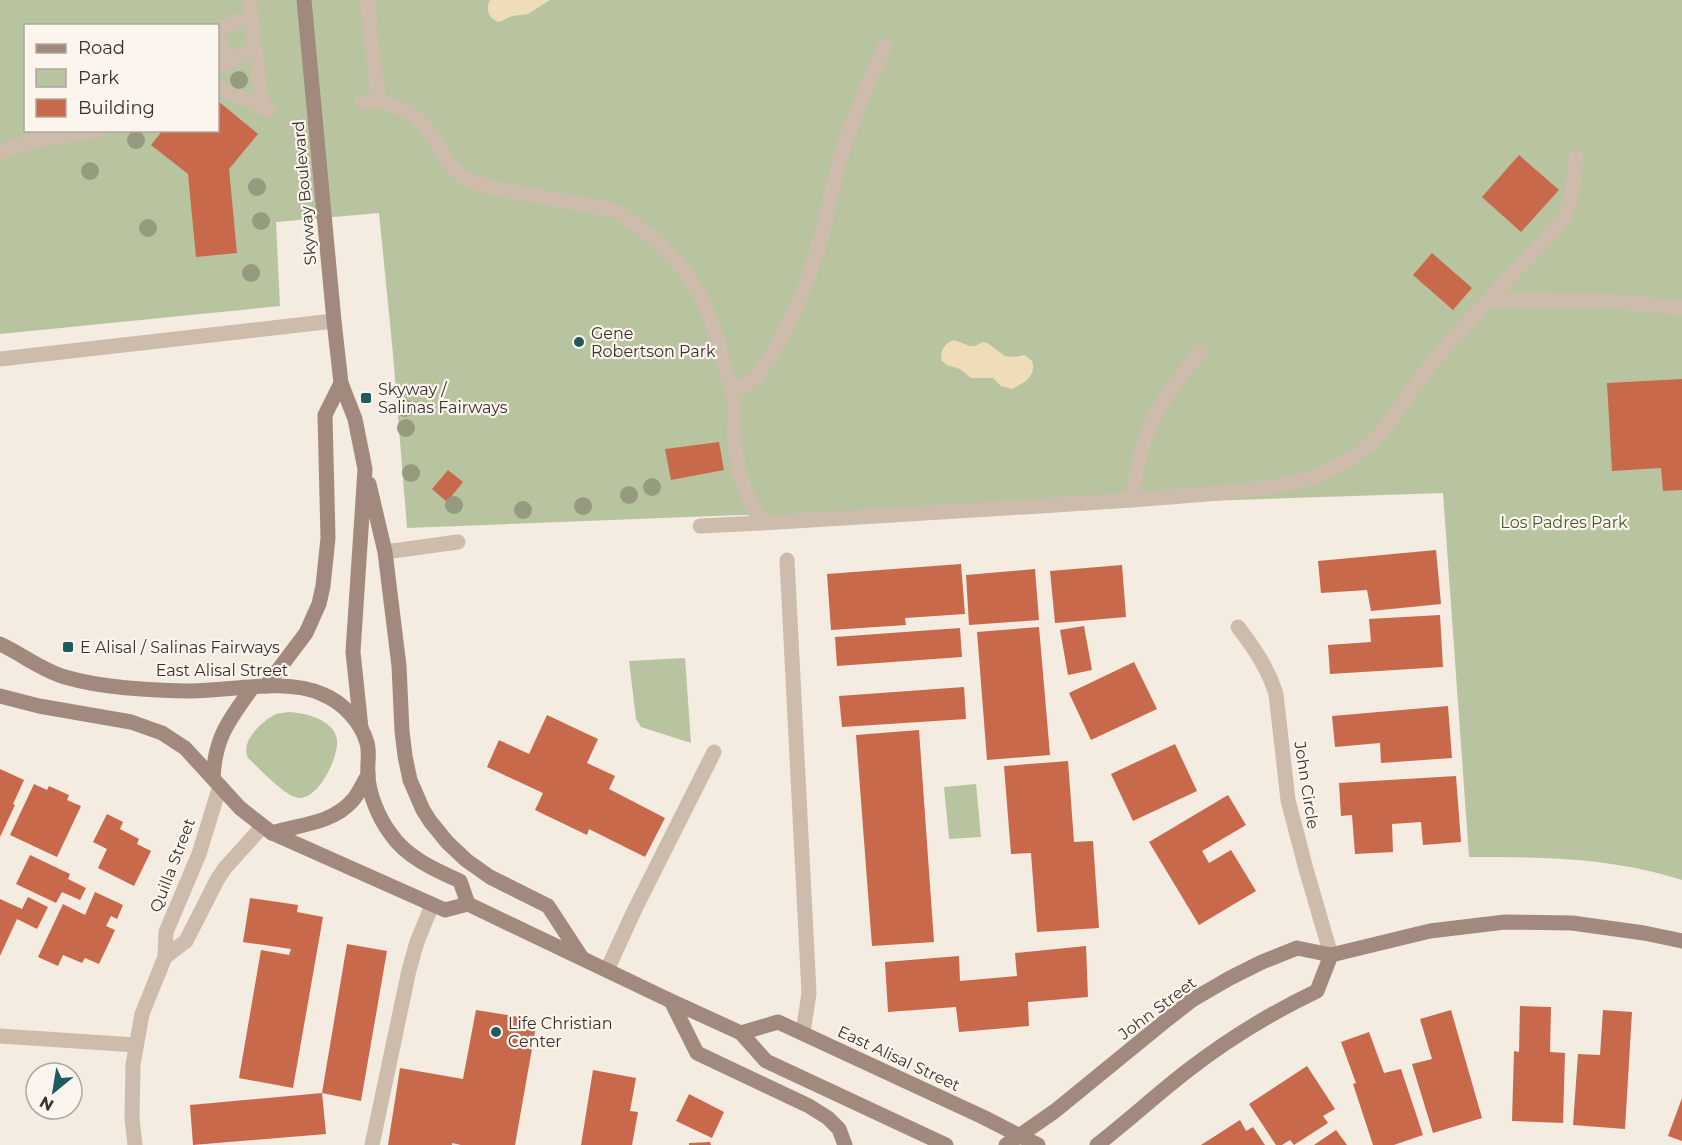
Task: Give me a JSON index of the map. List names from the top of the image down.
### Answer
{
  "streets": {
    "main road": ["Skyway Boulevard", "East Alisal Street", "John Street"],
    "street": ["John Circle", "Quilla Street"]
  },
  "crossings": [
    ["Skyway Boulevard", "East Alisal Street"],
    ["Skyway Boulevard", "Quilla Street"],
    ["East Alisal Street", "Quilla Street"],
    ["East Alisal Street", "John Street"],
    ["John Circle", "John Street"]
  ],
  "parks": ["Los Padres Park"],
  "places": {
    "other": ["Gene Robertson Park", "Life Christian Center"],
    "transit": ["Skyway / Salinas Fairways", "E Alisal / Salinas Fairways"]
  },
  "legend": ["Road", "Park", "Building"],
  "north": "bottom left"
}
